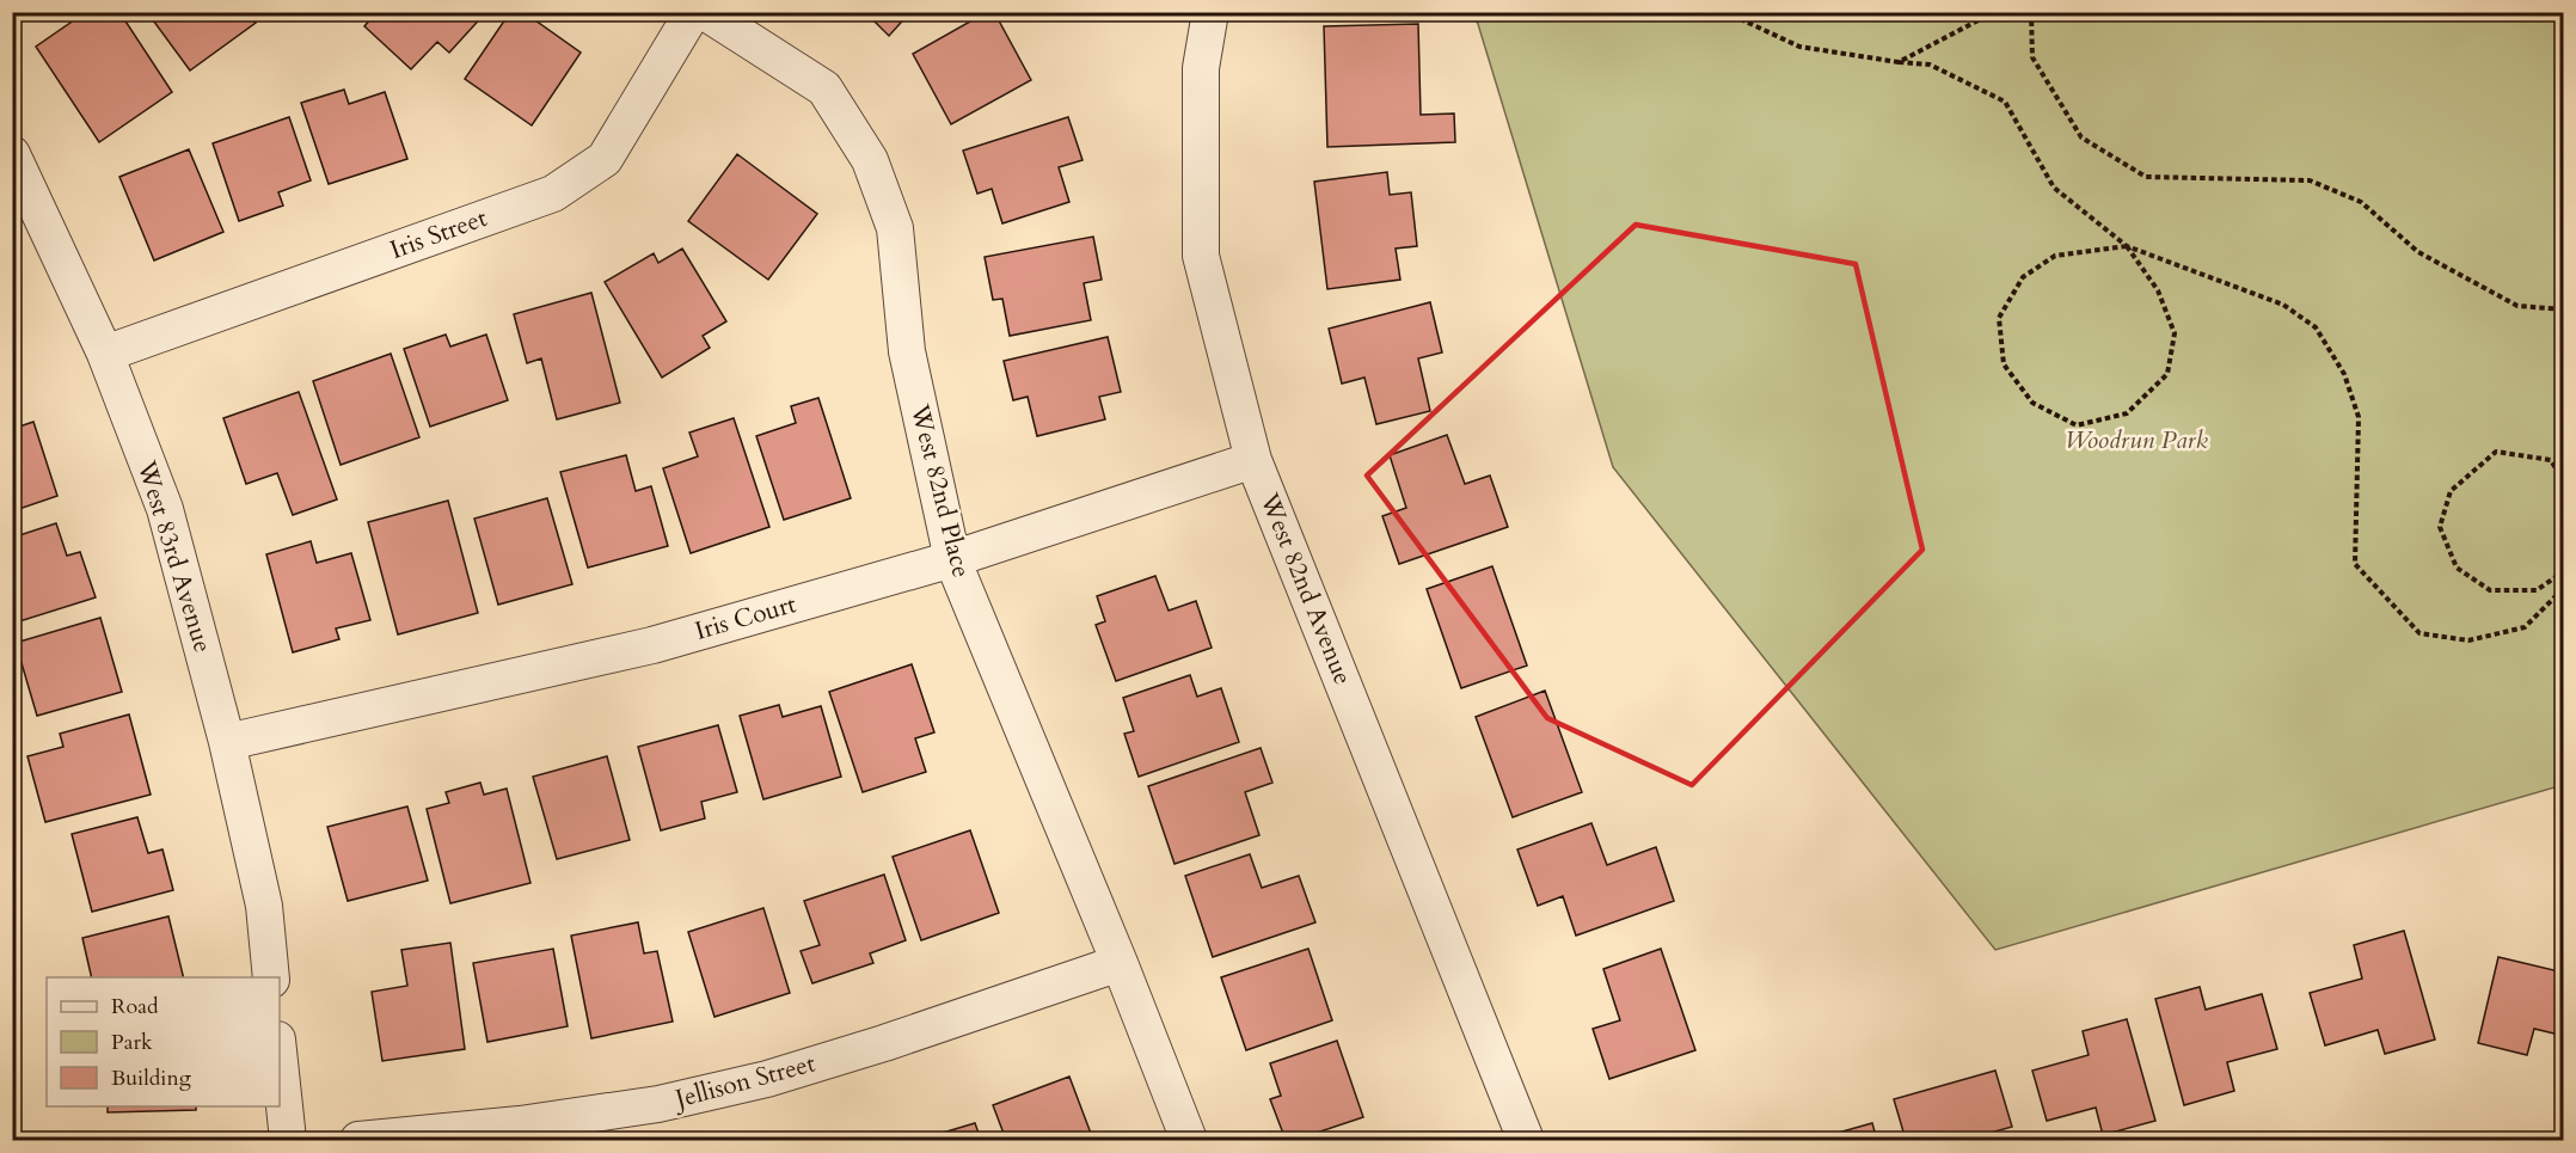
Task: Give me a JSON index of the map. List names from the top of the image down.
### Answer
{
  "streets": {
    "street": [
      "Iris Street",
      "West 82nd Place",
      "West 83rd Avenue",
      "West 82nd Avenue",
      "Iris Court",
      "Jellison Street"
    ]
  },
  "crossings": [
    ["Iris Street", "West 83rd Avenue"],
    ["West 82nd Place", "Iris Court"],
    ["West 82nd Place", "Jellison Street"],
    ["West 83rd Avenue", "Iris Court"],
    ["West 82nd Avenue", "Iris Court"]
  ],
  "parks": ["Woodrun Park"],
  "legend": ["Road", "Park", "Building"]
}
